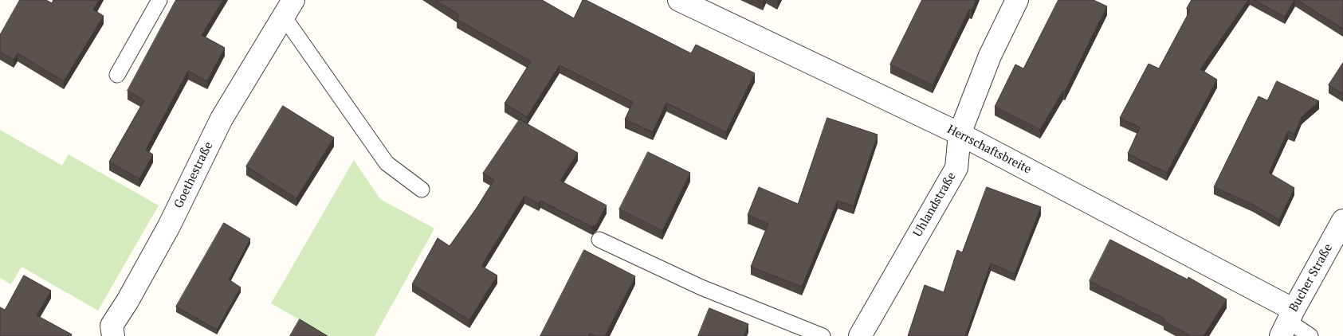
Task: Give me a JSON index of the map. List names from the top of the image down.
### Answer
{
  "streets": {
    "street": [
      "Herrschaftsbreite",
      "Goethestraße",
      "Uhlandstraße",
      "Bucher Straße"
    ]
  },
  "crossings": [
    ["Herrschaftsbreite", "Uhlandstraße"],
    ["Herrschaftsbreite", "Bucher Straße"]
  ]
}
